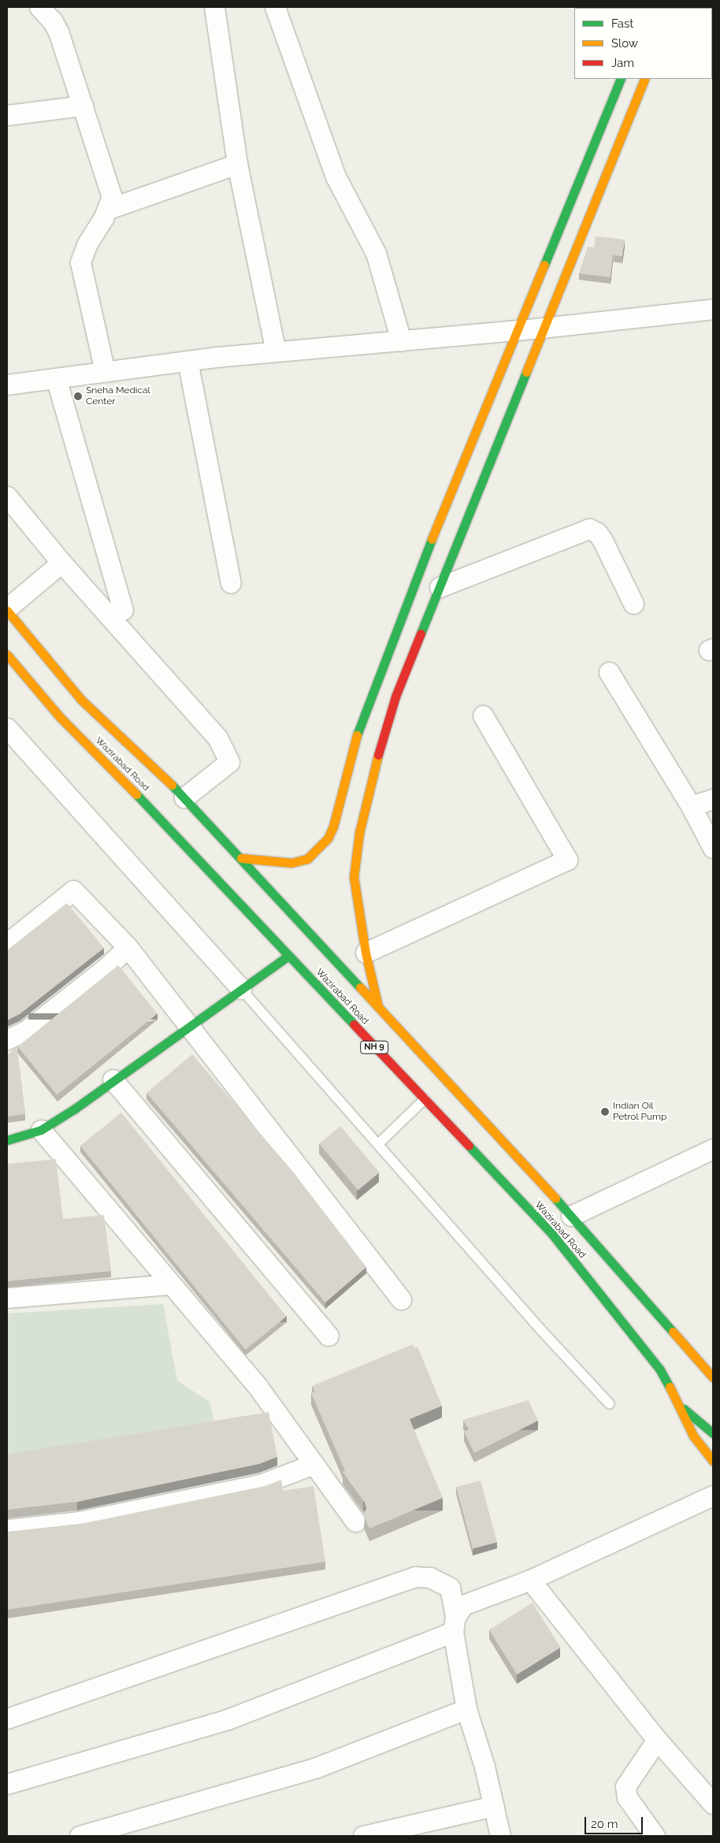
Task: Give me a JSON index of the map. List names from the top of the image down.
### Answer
{
  "streets": {
    "main road": ["Wazirabad Road", "NH 9"]
  },
  "places": ["Sneha Medical Center", "Indian Oil Petrol Pump"],
  "legend": ["Fast", "Slow", "Jam"],
  "scale_bar": "20 m"
}
